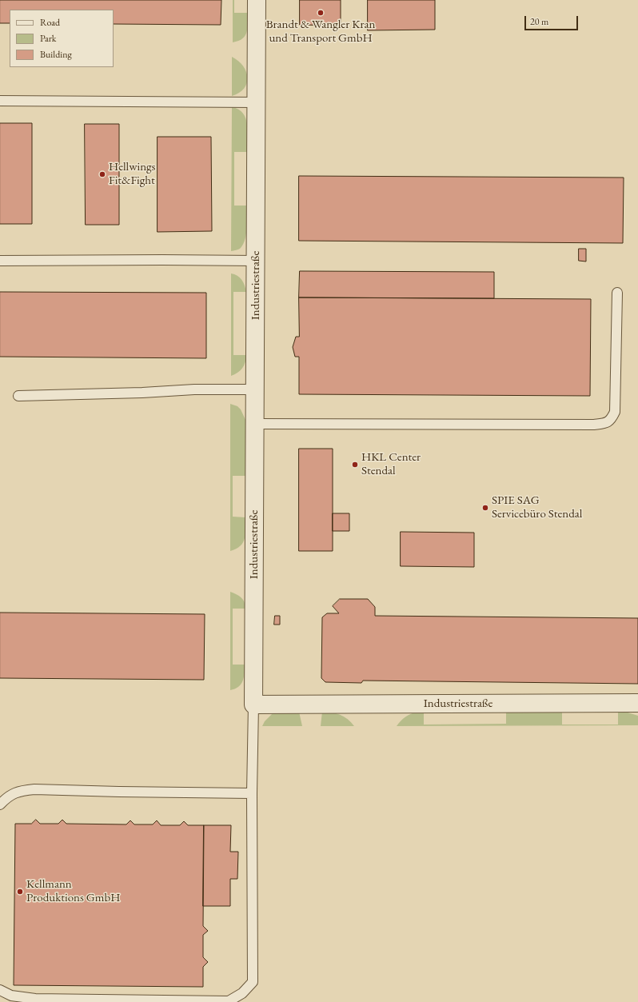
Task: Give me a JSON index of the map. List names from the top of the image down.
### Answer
{
  "streets": {
    "street": ["Industriestraße"]
  },
  "places": [
    "Brandt & Wangler Kran und Transport GmbH",
    "Hellwings Fit&Fight",
    "HKL Center Stendal",
    "SPIE SAG Servicebüro Stendal",
    "Kellmann Produktions GmbH"
  ],
  "legend": ["Road", "Park", "Building"],
  "scale_bar": "20 m"
}
